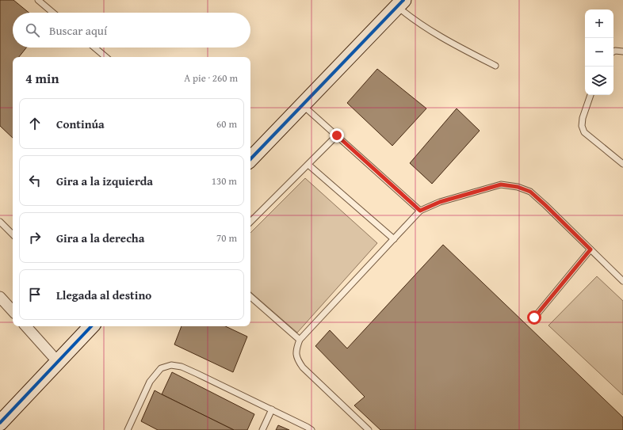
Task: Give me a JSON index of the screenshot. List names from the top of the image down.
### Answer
{
  "page": {
    "map_buttons": ["+", "−"],
    "search": "Buscar aquí",
    "heading": ["4 min", "A pie · 260 m"],
    "list": [
      ["Continúa", "60 m"],
      ["Gira a la izquierda", "130 m"],
      ["Gira a la derecha", "70 m"],
      "Llegada al destino"
    ]
  }
}
